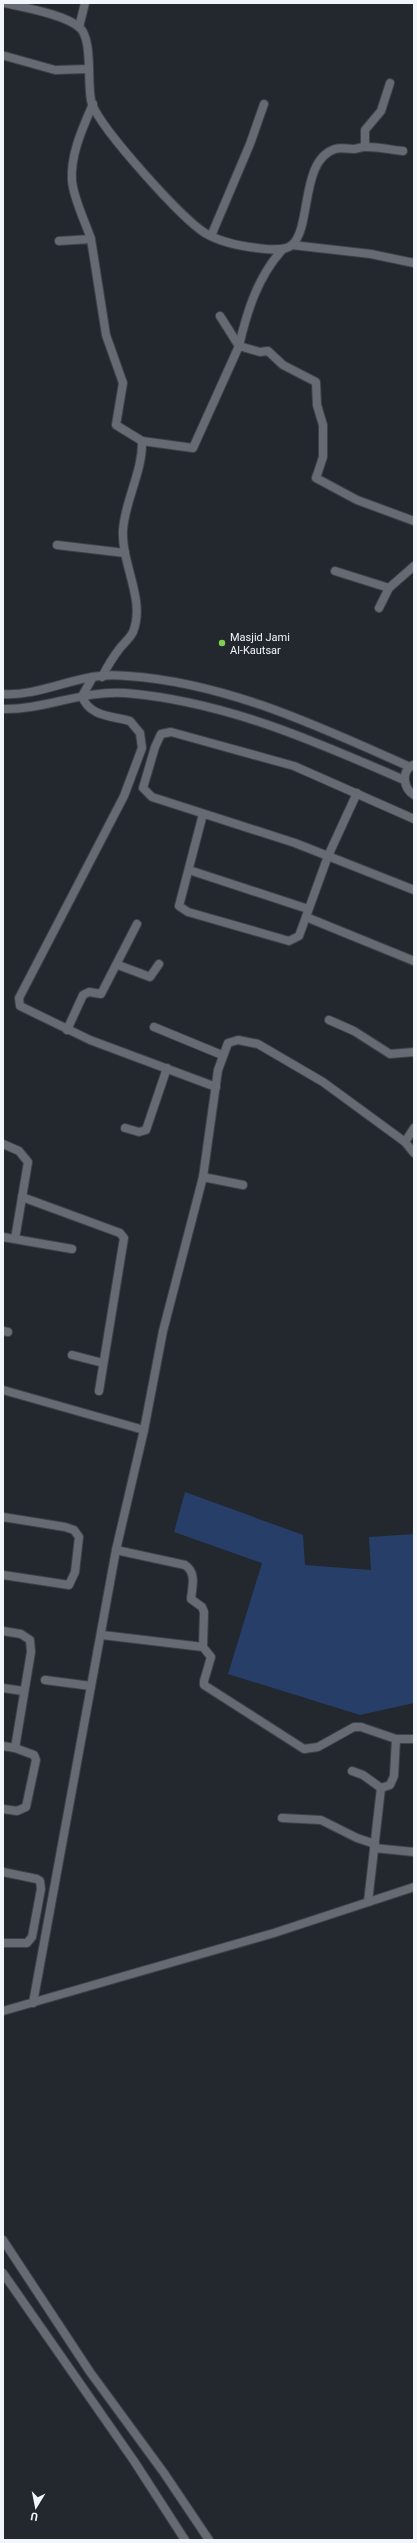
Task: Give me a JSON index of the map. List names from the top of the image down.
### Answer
{
  "places": ["Masjid Jami Al-Kautsar"],
  "north": "bottom"
}
